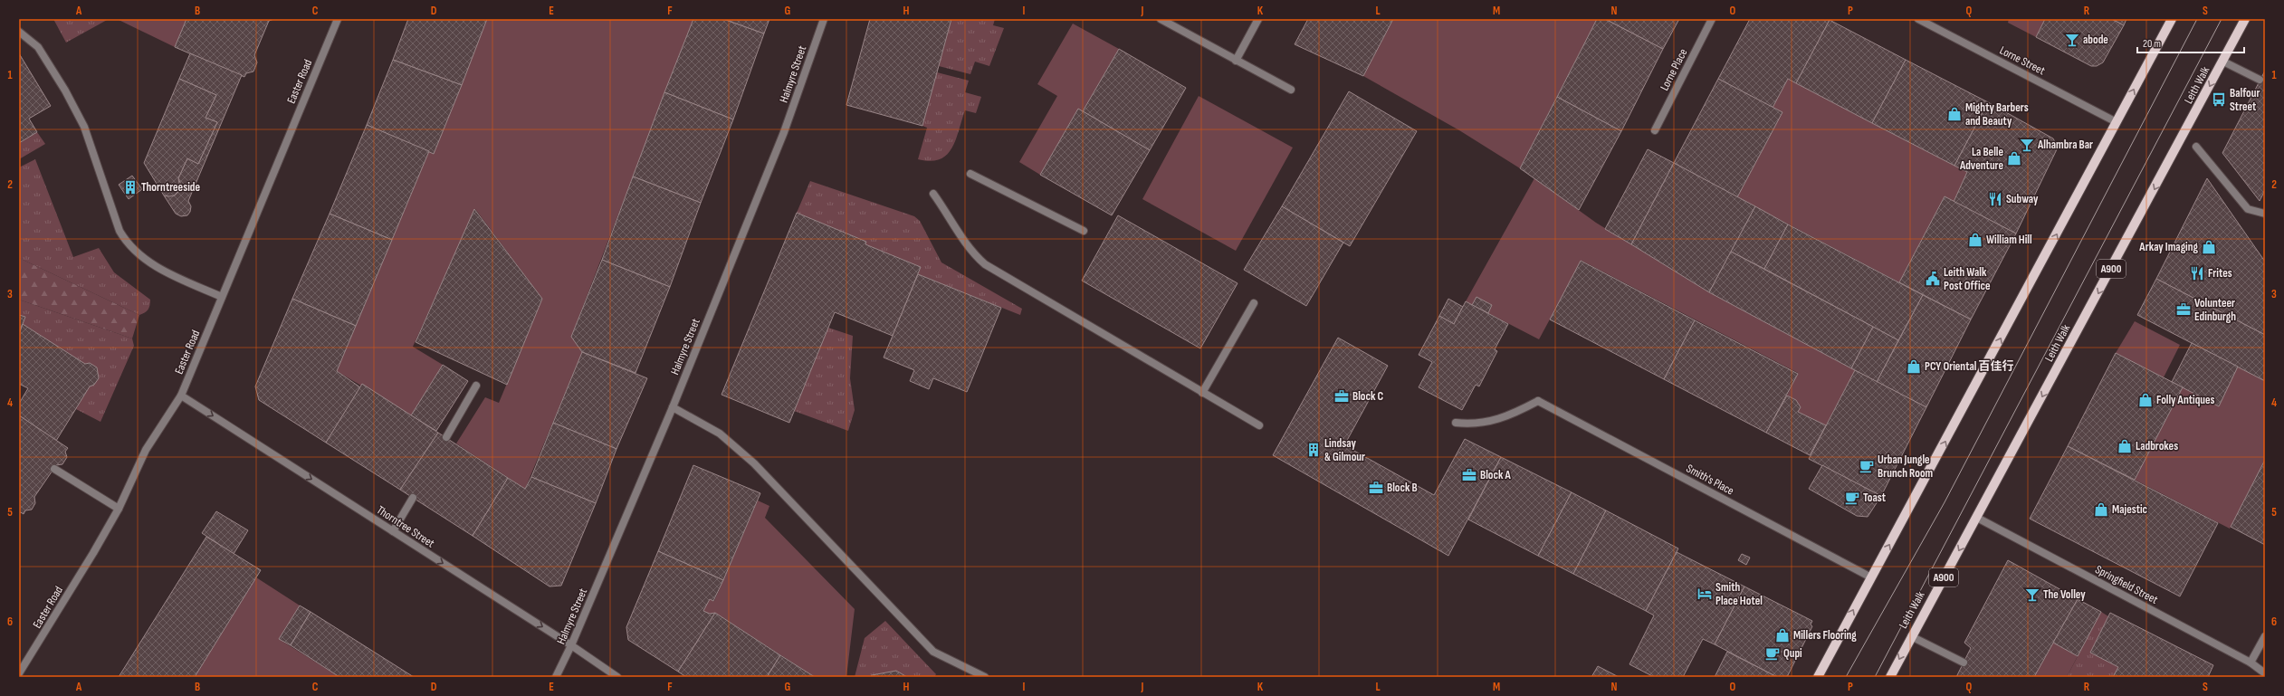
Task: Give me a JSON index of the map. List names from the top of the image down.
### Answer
{
  "streets": {
    "main road": ["Leith Walk", "A900"],
    "street": [
      "Lorne Street",
      "Lorne Place",
      "Halmyre Street",
      "Easter Road",
      "Smith's Place",
      "Thorntree Street",
      "Springfield Street"
    ]
  },
  "crossings": [
    ["Halmyre Street", "Thorntree Street"],
    ["Easter Road", "Thorntree Street"],
    ["Leith Walk", "Springfield Street"]
  ],
  "one_way": ["Thorntree Street"],
  "places": {
    "bar": ["abode", "Alhambra Bar", "The Volley"],
    "bus stop": ["Balfour Street"],
    "shop": [
      "Mighty Barbers and Beauty",
      "La Belle Adventure",
      "William Hill",
      "Arkay Imaging",
      "PCY Oriental 百佳行",
      "Folly Antiques",
      "Ladbrokes",
      "Majestic",
      "Millers Flooring"
    ],
    "building": ["Thorntreeside", "Lindsay & Gilmour"],
    "restaurant": ["Subway", "Frites"],
    "public building": ["Leith Walk Post Office"],
    "office": [
      "Volunteer Edinburgh",
      "Block C",
      "Block A",
      "Block B"
    ],
    "cafe": ["Urban Jungle Brunch Room", "Toast", "Qupi"],
    "hotel": ["Smith Place Hotel"]
  },
  "scale_bar": "20 m",
  "grid": {
    "columns": [
      "A",
      "B",
      "C",
      "D",
      "E",
      "F",
      "G",
      "H",
      "I",
      "J",
      "K",
      "L",
      "M",
      "N",
      "O",
      "P",
      "Q",
      "R",
      "S"
    ],
    "rows": [
      "1",
      "2",
      "3",
      "4",
      "5",
      "6"
    ]
  }
}
